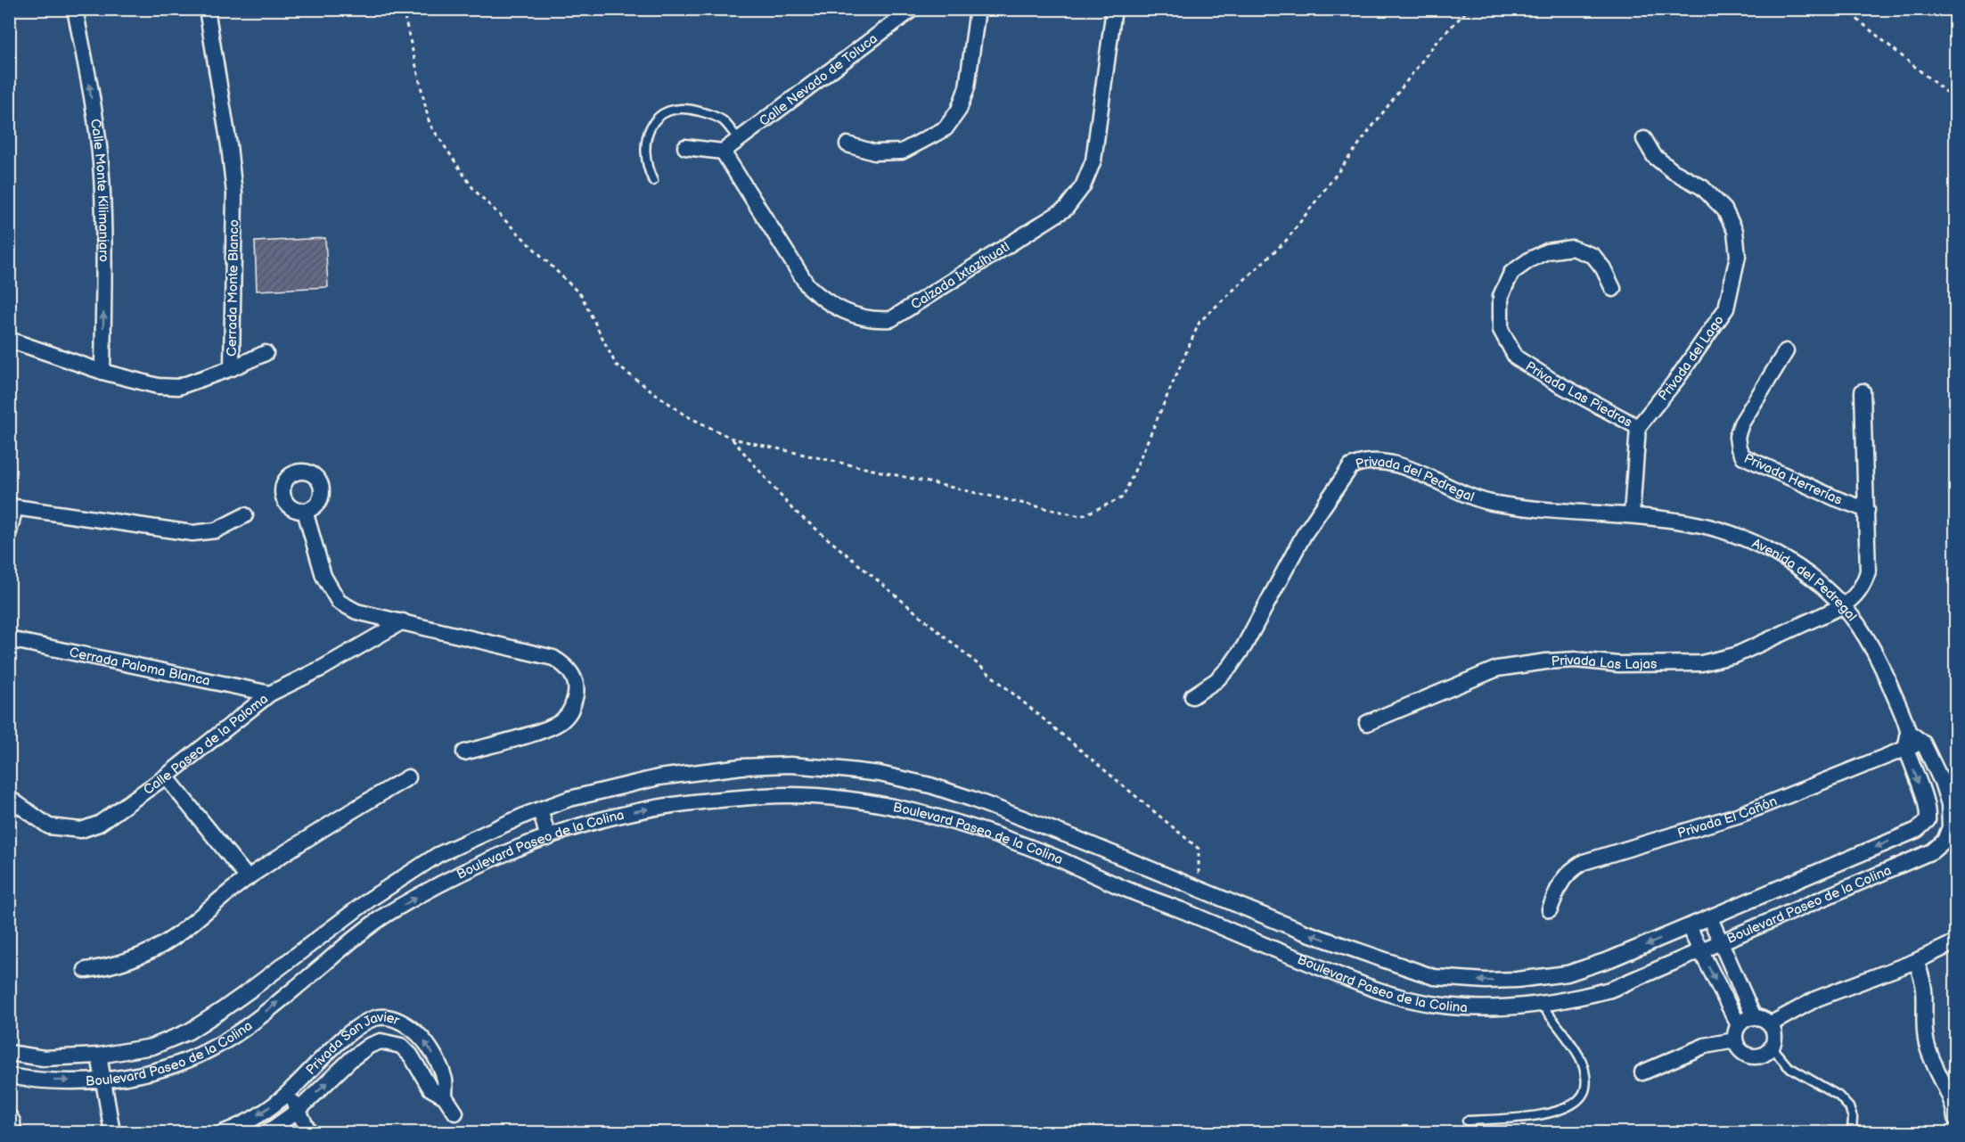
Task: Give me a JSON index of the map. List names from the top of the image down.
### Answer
{
  "streets": {
    "street": [
      "Calle Nevado de Toluca",
      "Calle Monte Kilimanjaro",
      "Calzada Ixtazíhuatl",
      "Cerrada Monte Blanco",
      "Privada del Lago",
      "Privada Las Piedras",
      "Privada Herrerías",
      "Privada del Pedregal",
      "Avenida del Pedregal",
      "Privada Las Lajas",
      "Cerrada Paloma Blanca",
      "Calle Paseo de la Paloma",
      "Privada El Cañón",
      "Boulevard Paseo de la Colina",
      "Privada San Javier"
    ]
  },
  "crossings": [
    ["Calle Nevado de Toluca", "Calzada Ixtazíhuatl"],
    ["Calle Monte Kilimanjaro", "Cerrada Monte Blanco"],
    ["Privada del Lago", "Privada Las Piedras"],
    ["Privada del Pedregal", "Avenida del Pedregal"],
    ["Avenida del Pedregal", "Privada Las Lajas"],
    ["Avenida del Pedregal", "Privada El Cañón"],
    ["Avenida del Pedregal", "Boulevard Paseo de la Colina"],
    ["Cerrada Paloma Blanca", "Calle Paseo de la Paloma"]
  ],
  "one_way": ["Calle Monte Kilimanjaro"]
}
